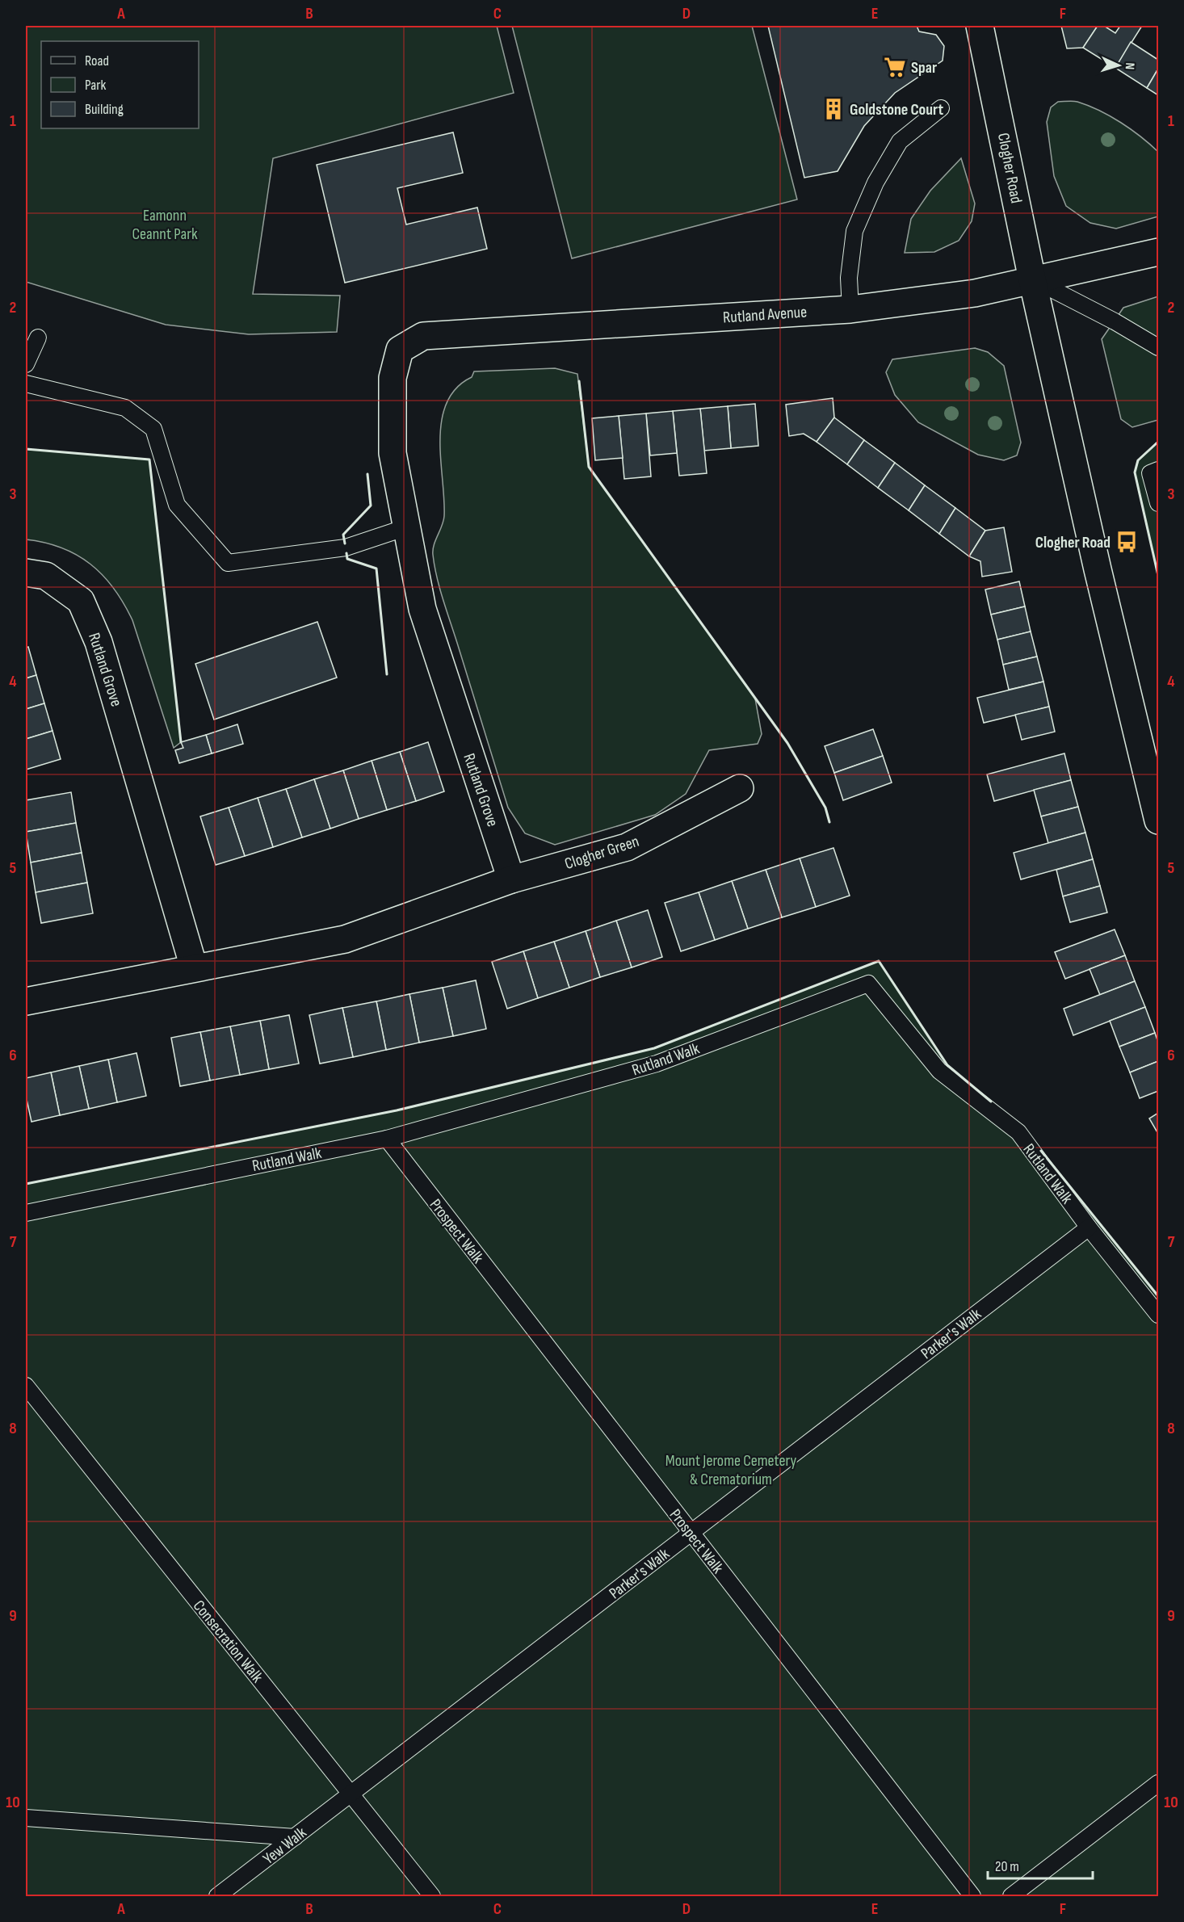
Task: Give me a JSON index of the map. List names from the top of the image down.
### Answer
{
  "streets": {
    "street": [
      "Clogher Road",
      "Rutland Avenue",
      "Rutland Grove",
      "Clogher Green"
    ],
    "lane": [
      "Rutland Walk",
      "Prospect Walk",
      "Parker's Walk",
      "Consecration Walk",
      "Yew Walk"
    ]
  },
  "crossings": [
    ["Clogher Road", "Rutland Avenue"],
    ["Rutland Avenue", "Rutland Grove"],
    ["Rutland Grove", "Clogher Green"],
    ["Rutland Walk", "Prospect Walk"],
    ["Rutland Walk", "Parker's Walk"],
    ["Prospect Walk", "Parker's Walk"],
    ["Parker's Walk", "Consecration Walk"],
    ["Parker's Walk", "Yew Walk"],
    ["Consecration Walk", "Yew Walk"]
  ],
  "parks": ["Eamonn Ceannt Park", "Mount Jerome Cemetery & Crematorium"],
  "places": {
    "supermarket": ["Spar"],
    "building": ["Goldstone Court"],
    "bus stop": ["Clogher Road"]
  },
  "legend": ["Road", "Park", "Building"],
  "scale_bar": "20 m",
  "north": "right",
  "grid": {
    "columns": [
      "A",
      "B",
      "C",
      "D",
      "E",
      "F"
    ],
    "rows": [
      "1",
      "2",
      "3",
      "4",
      "5",
      "6",
      "7",
      "8",
      "9",
      "10"
    ]
  }
}
